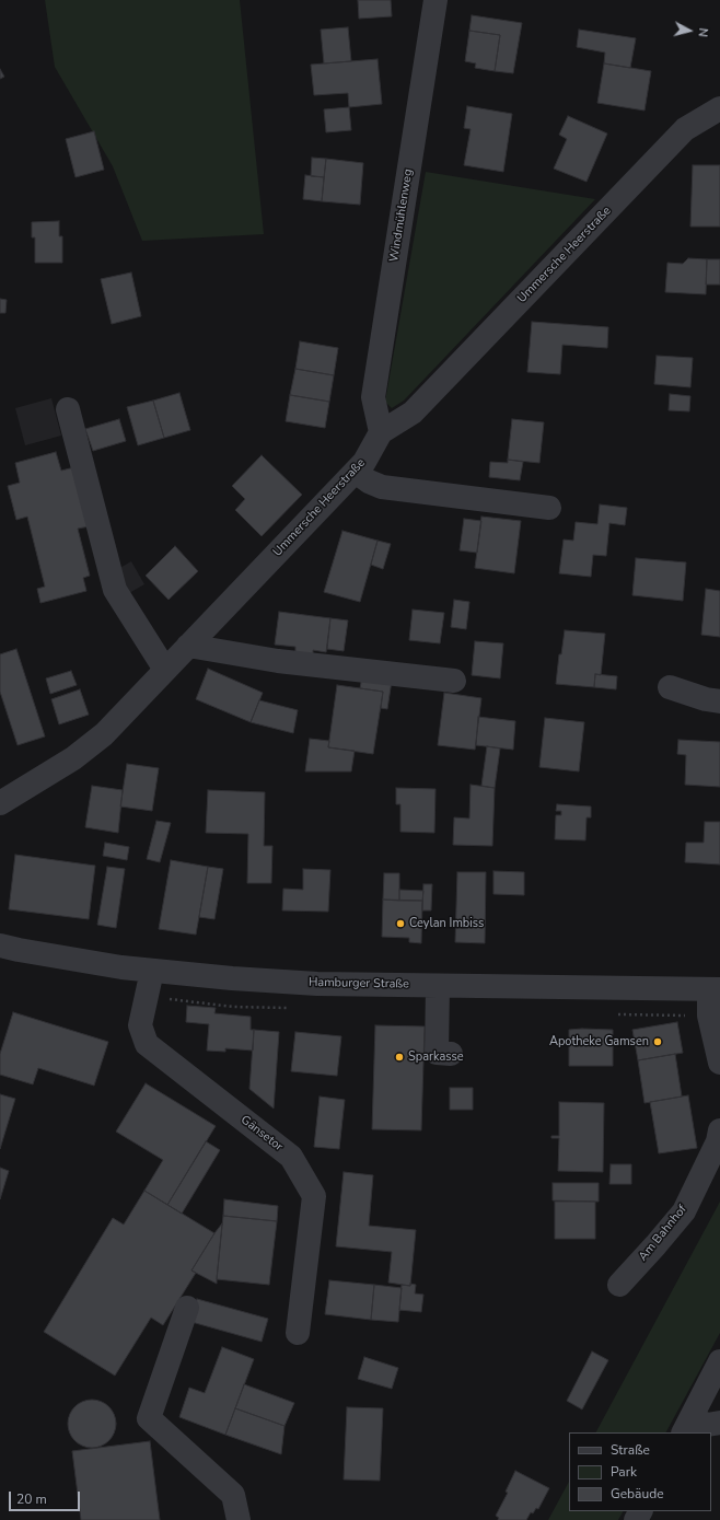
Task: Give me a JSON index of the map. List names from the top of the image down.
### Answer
{
  "streets": {
    "street": [
      "Windmühlenweg",
      "Ummersche Heerstraße",
      "Hamburger Straße",
      "Gänsetor",
      "Am Bahnhof"
    ]
  },
  "crossings": [
    ["Windmühlenweg", "Ummersche Heerstraße"],
    ["Hamburger Straße", "Gänsetor"]
  ],
  "places": ["Ceylan Imbiss", "Apotheke Gamsen", "Sparkasse"],
  "legend": ["Straße", "Park", "Gebäude"],
  "scale_bar": "20 m",
  "north": "right"
}
